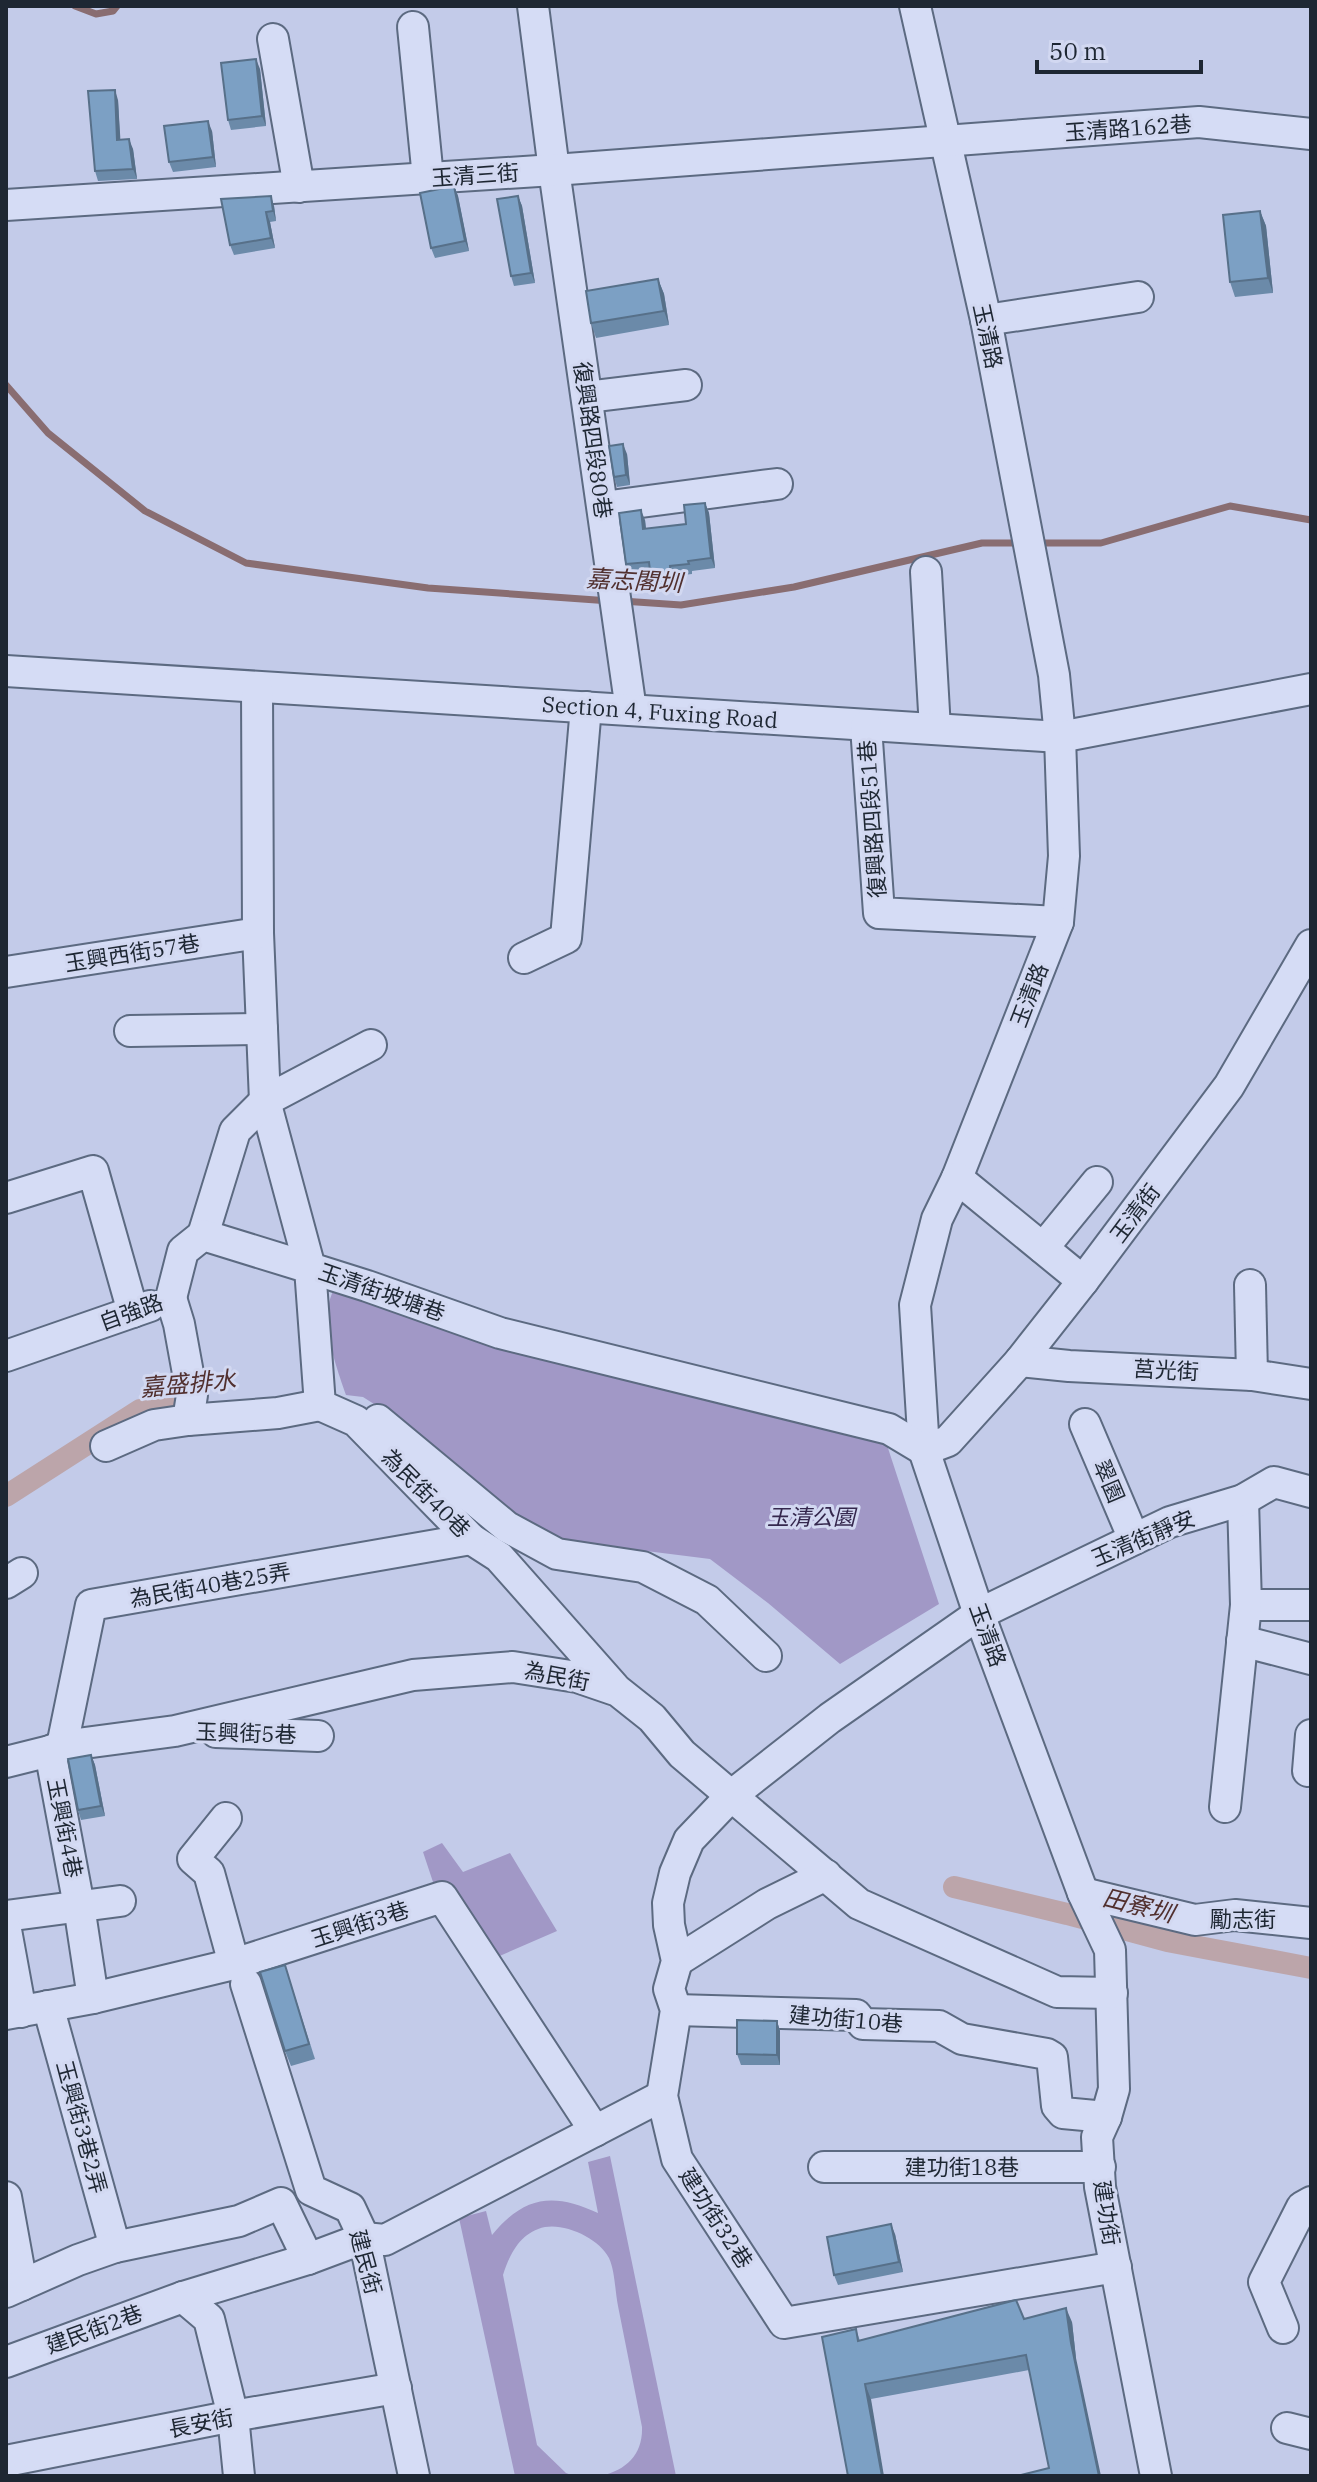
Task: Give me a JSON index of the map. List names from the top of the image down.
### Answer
{
  "streets": {
    "street": [
      "玉清路162巷",
      "玉清三街",
      "玉清路",
      "復興路四段80巷",
      "Section 4, Fuxing Road",
      "復興路四段51巷",
      "玉興西街57巷",
      "玉清街",
      "玉清街坡塘巷",
      "自強路",
      "莒光街",
      "翠園",
      "為民街40巷",
      "玉清街靜安",
      "為民街40巷25弄",
      "為民街",
      "玉興街5巷",
      "玉興街4巷",
      "勵志街",
      "玉興街3巷",
      "建功街10巷",
      "玉興街3巷2弄",
      "建功街18巷",
      "建功街",
      "建功街32巷",
      "建民街",
      "建民街2巷",
      "長安街"
    ]
  },
  "crossings": [
    ["玉清路162巷", "玉清三街"],
    ["玉清路162巷", "玉清路"],
    ["玉清三街", "玉清路"],
    ["玉清三街", "復興路四段80巷"],
    ["玉清路", "Section 4, Fuxing Road"],
    ["玉清路", "復興路四段51巷"],
    ["玉清路", "玉清街"],
    ["玉清路", "玉清街坡塘巷"],
    ["玉清路", "玉清街靜安"],
    ["玉清路", "勵志街"],
    ["玉清路", "建功街"],
    ["復興路四段80巷", "Section 4, Fuxing Road"],
    ["Section 4, Fuxing Road", "復興路四段51巷"],
    ["Section 4, Fuxing Road", "玉清街坡塘巷"],
    ["玉興西街57巷", "玉清街坡塘巷"],
    ["玉清街", "玉清街坡塘巷"],
    ["玉清街", "莒光街"],
    ["翠園", "玉清街靜安"],
    ["為民街40巷", "為民街40巷25弄"],
    ["為民街40巷", "為民街"],
    ["玉清街靜安", "為民街"],
    ["玉清街靜安", "建功街32巷"],
    ["為民街40巷25弄", "為民街"],
    ["為民街40巷25弄", "玉興街4巷"],
    ["為民街", "玉興街5巷"],
    ["為民街", "玉興街4巷"],
    ["為民街", "建功街"],
    ["為民街", "建功街32巷"],
    ["玉興街4巷", "玉興街3巷"],
    ["玉興街3巷", "玉興街3巷2弄"],
    ["玉興街3巷", "建民街"],
    ["玉興街3巷", "建民街2巷"],
    ["建功街10巷", "建功街"],
    ["建功街10巷", "建功街32巷"],
    ["建功街18巷", "建功街"],
    ["建功街", "建功街32巷"],
    ["建功街32巷", "建民街2巷"],
    ["建民街", "建民街2巷"],
    ["建民街", "長安街"]
  ],
  "water": ["嘉志閣圳", "嘉盛排水", "田寮圳"],
  "parks": ["玉清公園"],
  "scale_bar": "50 m"
}
